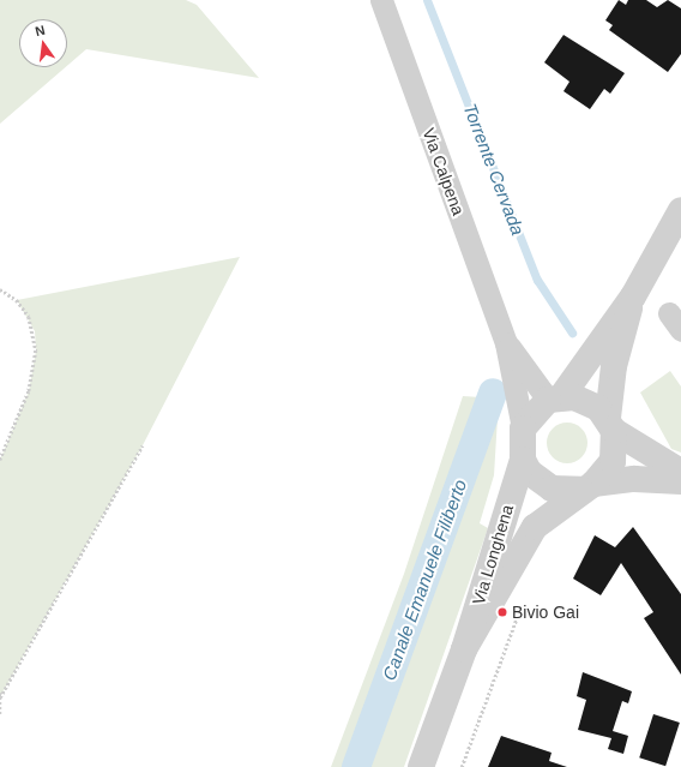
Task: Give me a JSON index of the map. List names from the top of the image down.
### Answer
{
  "streets": {
    "street": ["Via Calpena", "Via Longhena"]
  },
  "crossings": [
    ["Via Calpena", "Via Longhena"]
  ],
  "water": ["Torrente Cervada", "Canale Emanuele Filiberto"],
  "places": ["Bivio Gai"],
  "north": "top"
}
